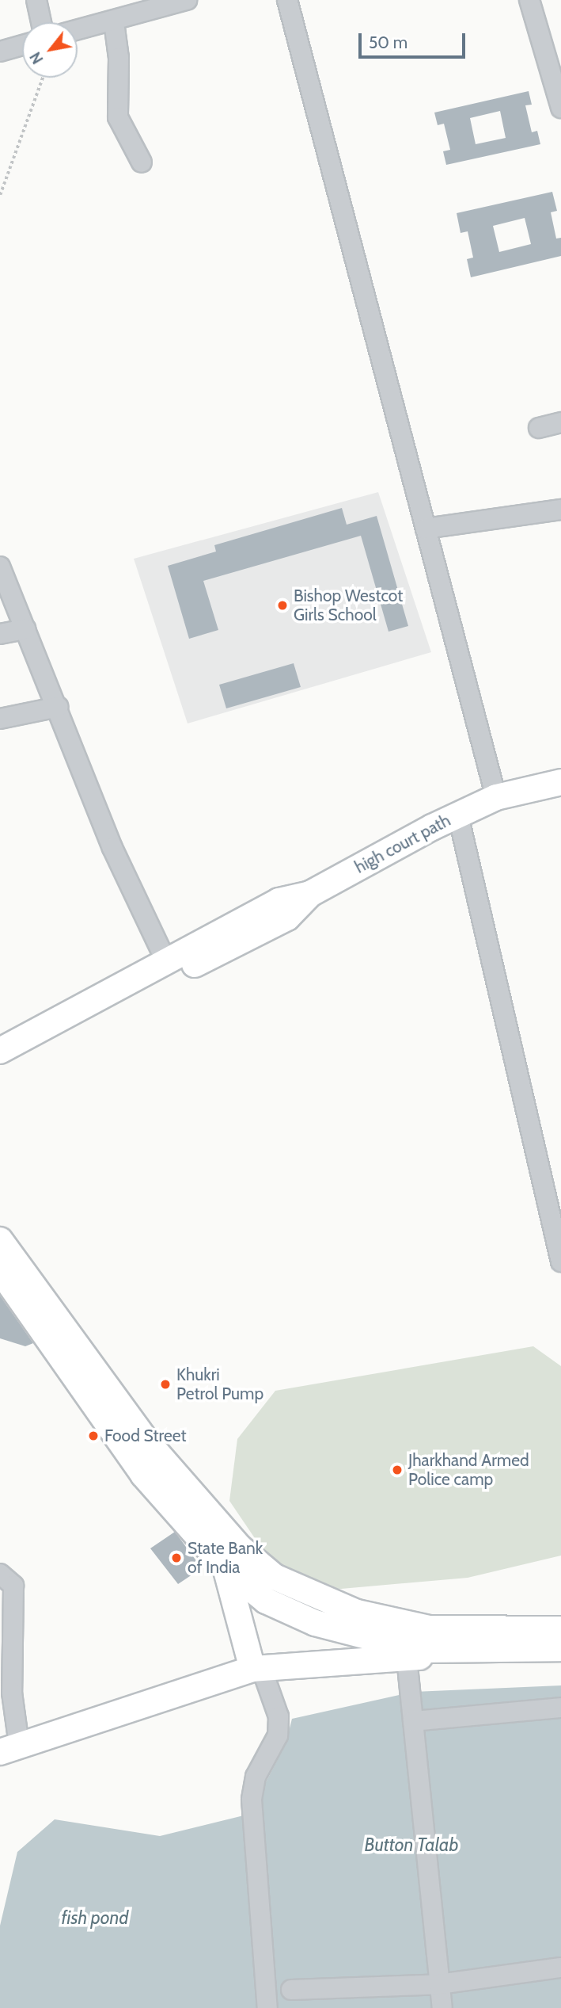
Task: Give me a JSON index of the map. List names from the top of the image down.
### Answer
{
  "streets": {
    "main road": ["high court path"]
  },
  "water": ["Button Talab", "fish pond"],
  "places": [
    "Bishop Westcot Girls School",
    "Khukri Petrol Pump",
    "Food Street",
    "Jharkhand Armed Police camp",
    "State Bank of India"
  ],
  "scale_bar": "50 m",
  "north": "bottom left"
}
